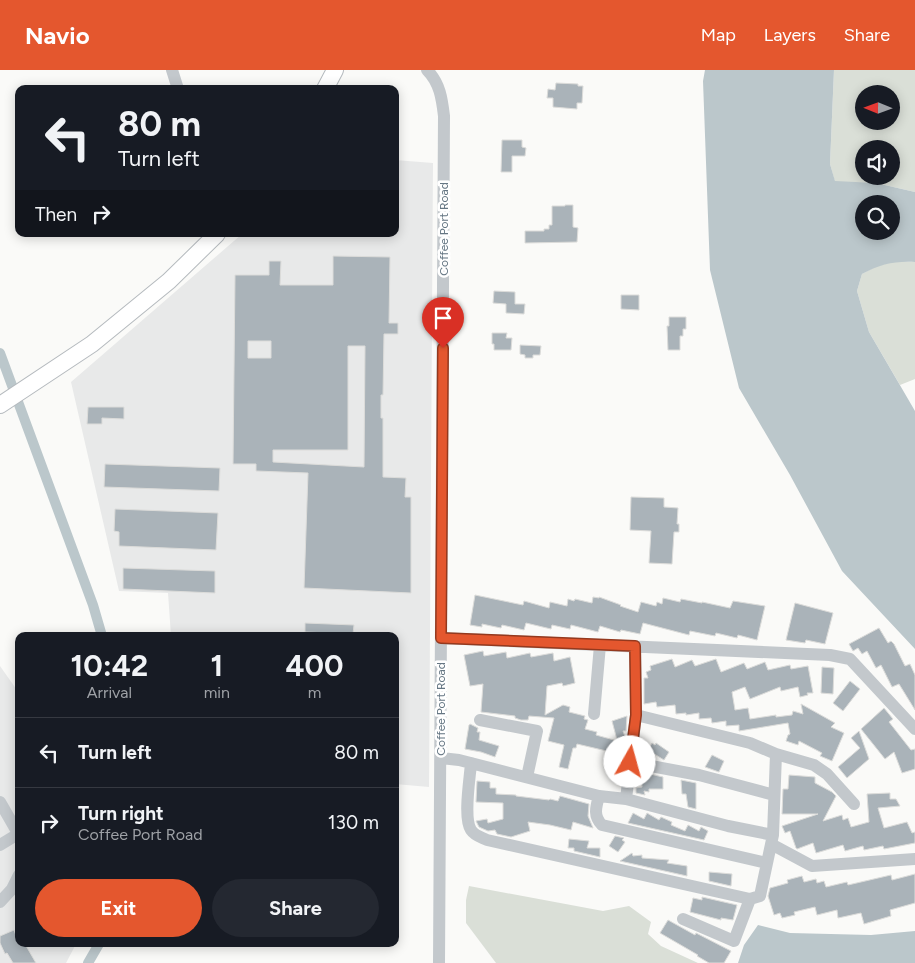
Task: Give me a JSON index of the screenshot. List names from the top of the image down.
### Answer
{
  "streets": {
    "street": ["Coffee Port Road"]
  },
  "north": "left",
  "page": {
    "header": "Navio",
    "nav": ["Map", "Layers", "Share"],
    "turn": ["80 m", "Turn left"],
    "then": "Then",
    "eta": [
      "10:42",
      "Arrival",
      "1",
      "min",
      "400",
      "m"
    ],
    "list": [
      {
        "name": "Turn left",
        "value": "80 m"
      },
      {
        "name": "Turn right",
        "note": "Coffee Port Road",
        "value": "130 m"
      }
    ],
    "buttons": ["Exit", "Share"]
  }
}
